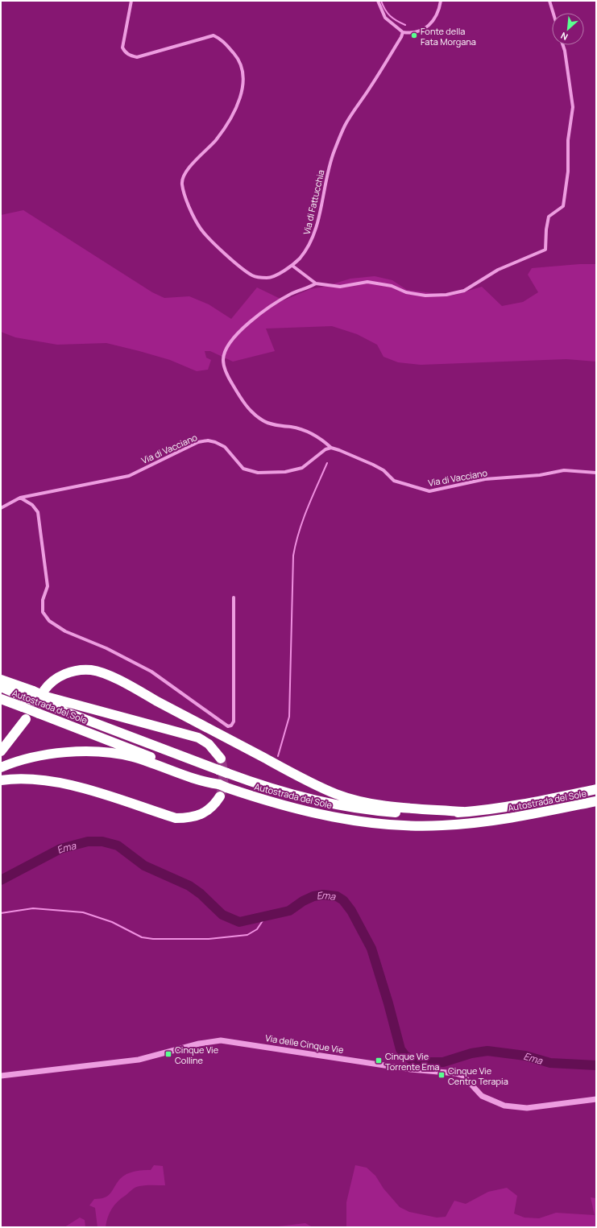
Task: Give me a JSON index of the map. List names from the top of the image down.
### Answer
{
  "streets": {
    "highway": ["Autostrada del Sole"],
    "street": ["Via di Fattucchia", "Via di Vacciano", "Via delle Cinque Vie"]
  },
  "water": ["Ema"],
  "places": {
    "other": ["Fonte della Fata Morgana"],
    "transit": ["Cinque Vie Colline", "Cinque Vie Torrente Ema", "Cinque Vie Centro Terapia"]
  },
  "north": "bottom left"
}
